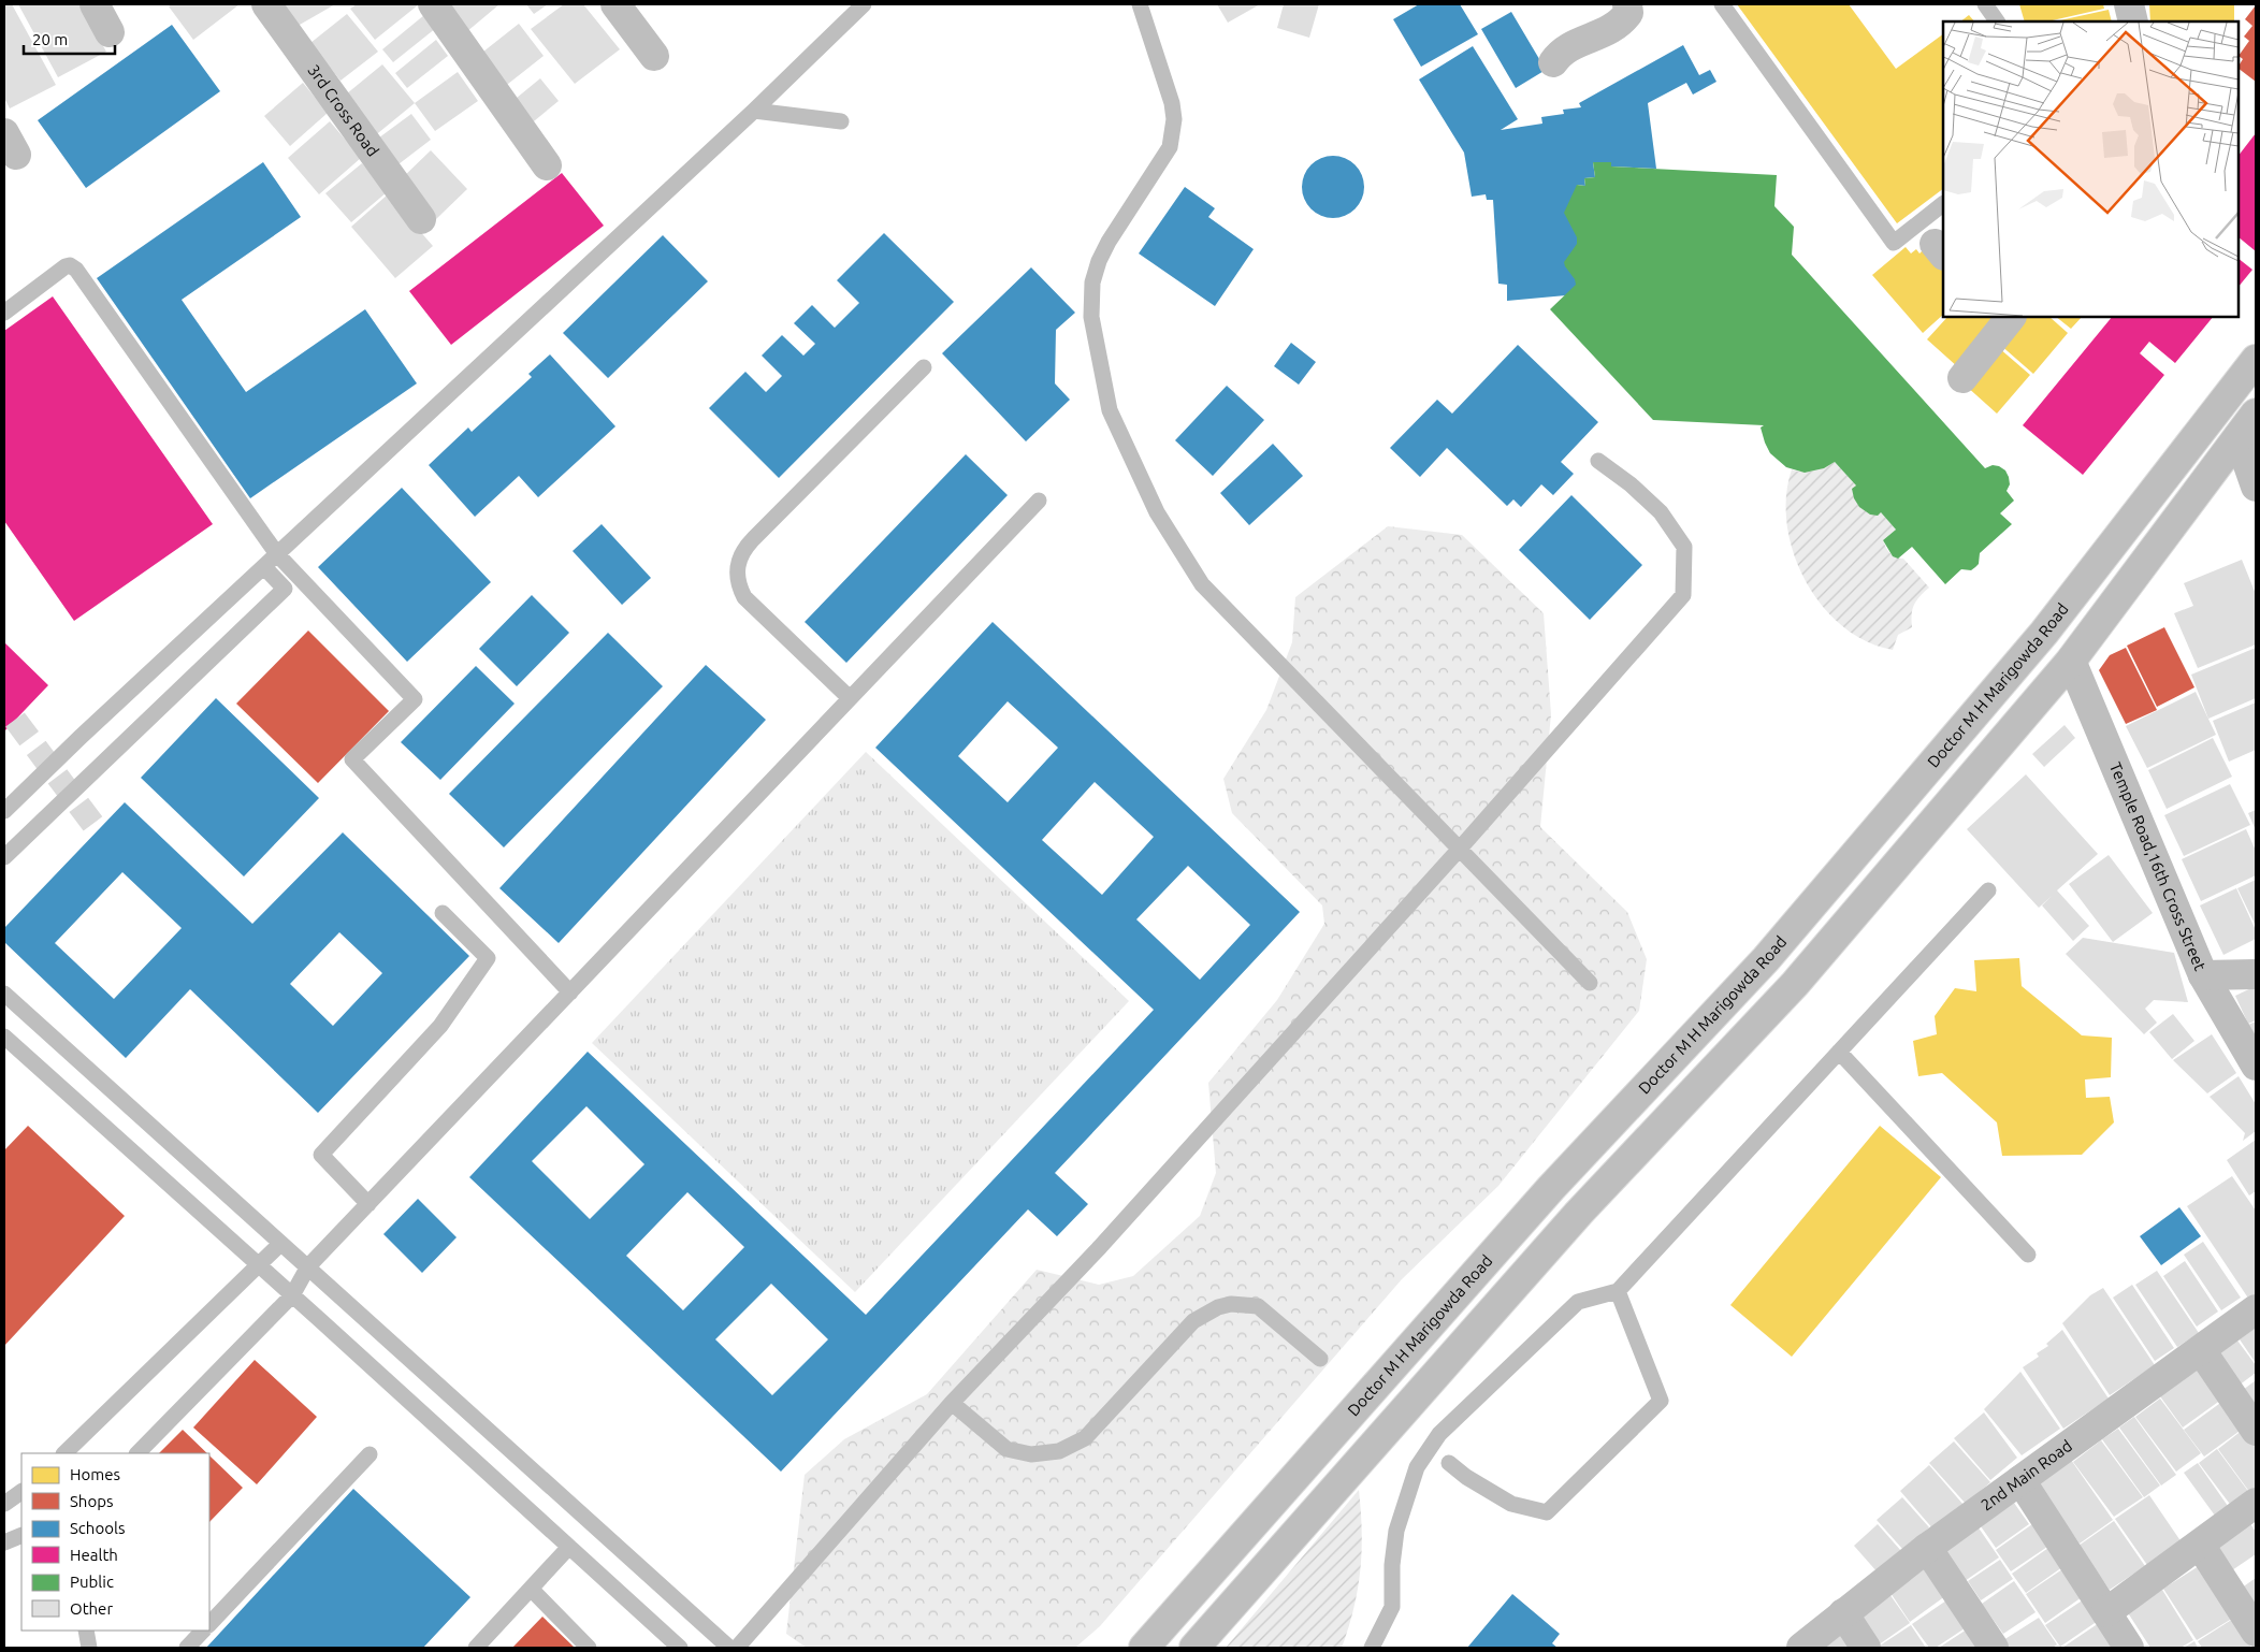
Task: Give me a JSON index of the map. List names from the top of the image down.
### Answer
{
  "streets": {
    "main road": [
      "3rd Cross Road",
      "Doctor M H Marigowda Road",
      "Temple Road,16th Cross Street",
      "2nd Main Road"
    ]
  },
  "legend": [
    "Homes",
    "Shops",
    "Schools",
    "Health",
    "Public",
    "Other"
  ],
  "scale_bar": "20 m"
}
